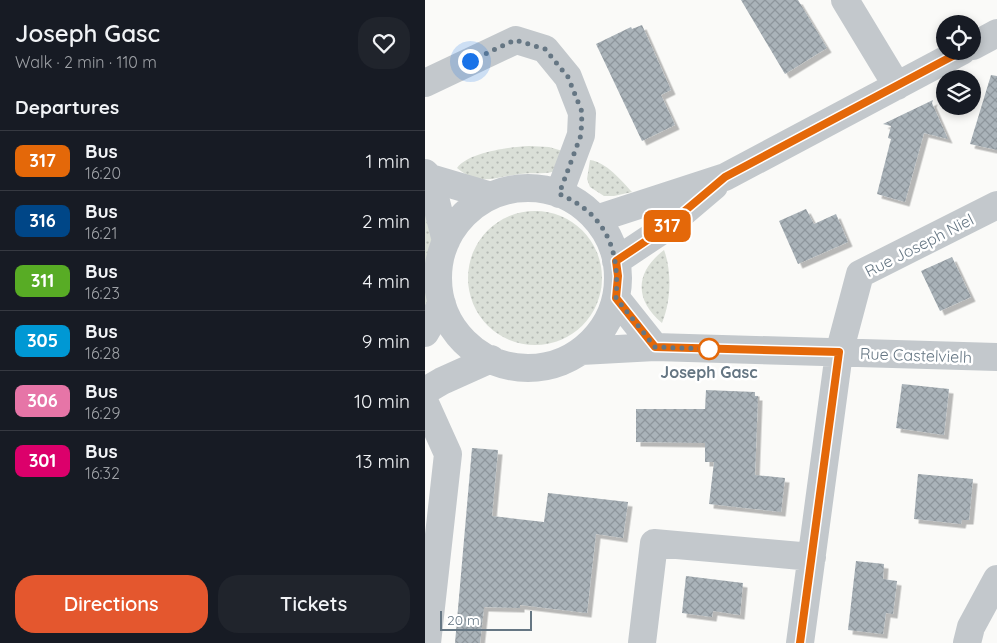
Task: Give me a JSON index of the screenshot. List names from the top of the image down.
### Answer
{
  "streets": {
    "street": ["Rue Joseph Niel", "Rue Castelvielh"]
  },
  "crossings": [
    ["Rue Joseph Niel", "Rue Castelvielh"]
  ],
  "places": ["Joseph Gasc"],
  "lines": ["bus line 317"],
  "scale_bar": "20 m",
  "page": {
    "heading": [
      ["Joseph Gasc", "Walk · 2 min · 110 m"],
      "Departures"
    ],
    "on_map": "317",
    "list": [
      {
        "mark": "317",
        "name": "Bus",
        "note": "16:20",
        "value": "1 min"
      },
      {
        "mark": "316",
        "name": "Bus",
        "note": "16:21",
        "value": "2 min"
      },
      {
        "mark": "311",
        "name": "Bus",
        "note": "16:23",
        "value": "4 min"
      },
      {
        "mark": "305",
        "name": "Bus",
        "note": "16:28",
        "value": "9 min"
      },
      {
        "mark": "306",
        "name": "Bus",
        "note": "16:29",
        "value": "10 min"
      },
      {
        "mark": "301",
        "name": "Bus",
        "note": "16:32",
        "value": "13 min"
      }
    ],
    "buttons": ["Directions", "Tickets"],
    "scale": "20 m"
  }
}
